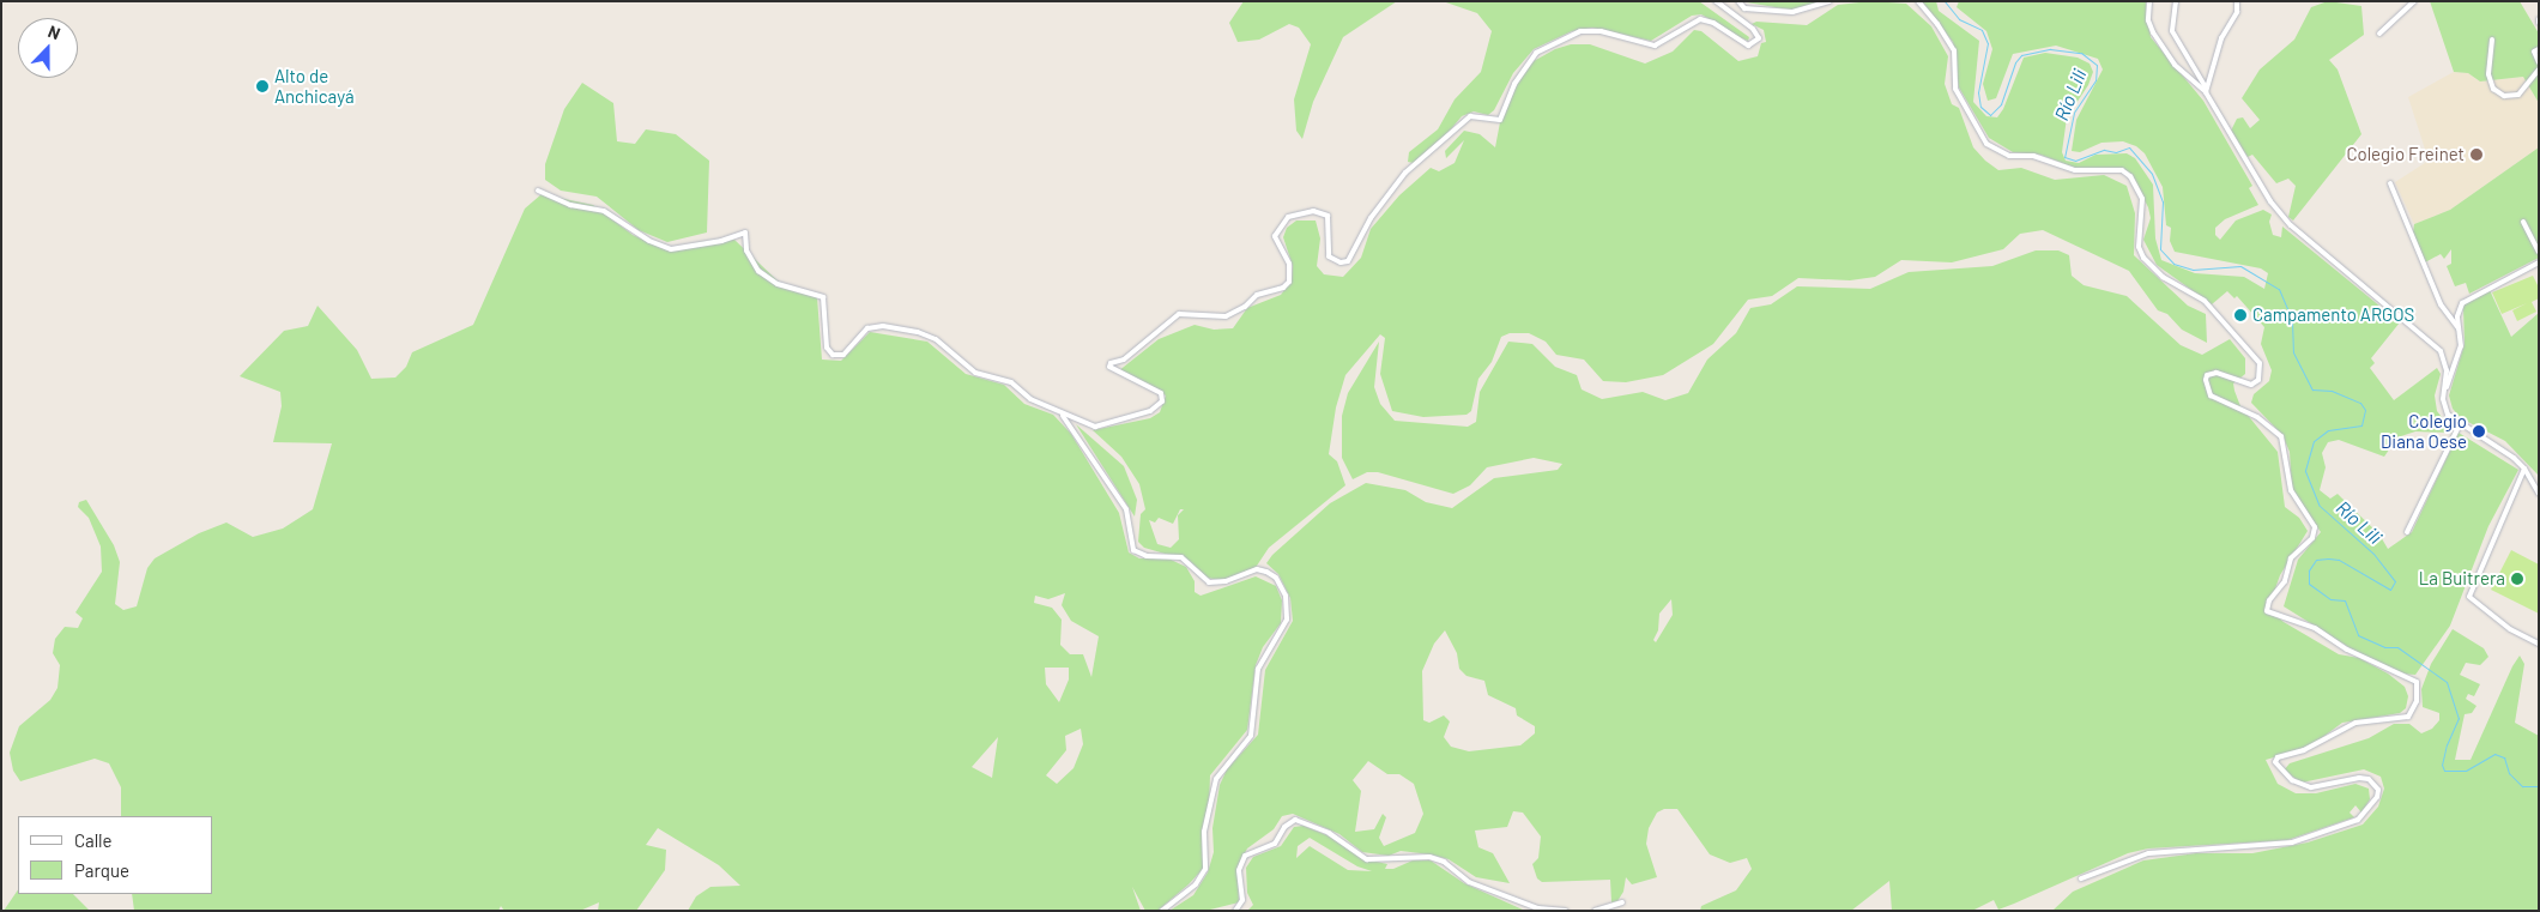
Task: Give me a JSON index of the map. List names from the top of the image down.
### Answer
{
  "water": ["Río Lili"],
  "places": [
    "Alto de Anchicayá",
    "Colegio Freinet",
    "Campamento ARGOS",
    "Colegio Diana Oese",
    "La Buitrera"
  ],
  "legend": ["Calle", "Parque"],
  "north": "top"
}
